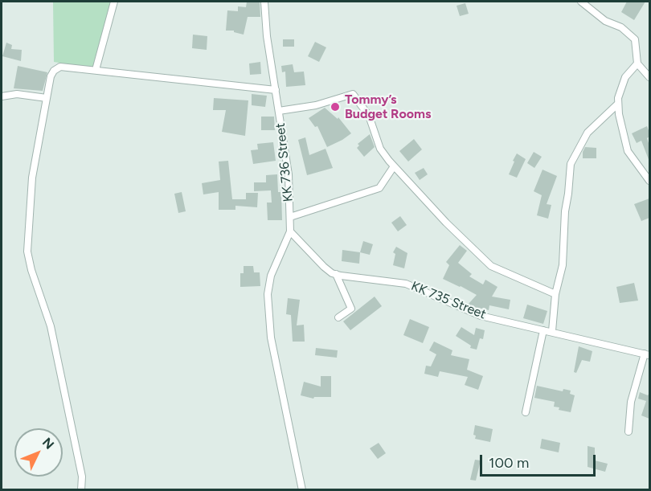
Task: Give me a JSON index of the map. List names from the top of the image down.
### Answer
{
  "streets": {
    "street": ["KK 736 Street", "KK 735 Street"]
  },
  "crossings": [
    ["KK 736 Street", "KK 735 Street"]
  ],
  "places": ["Tommy’s Budget Rooms"],
  "scale_bar": "100 m",
  "north": "top right"
}
